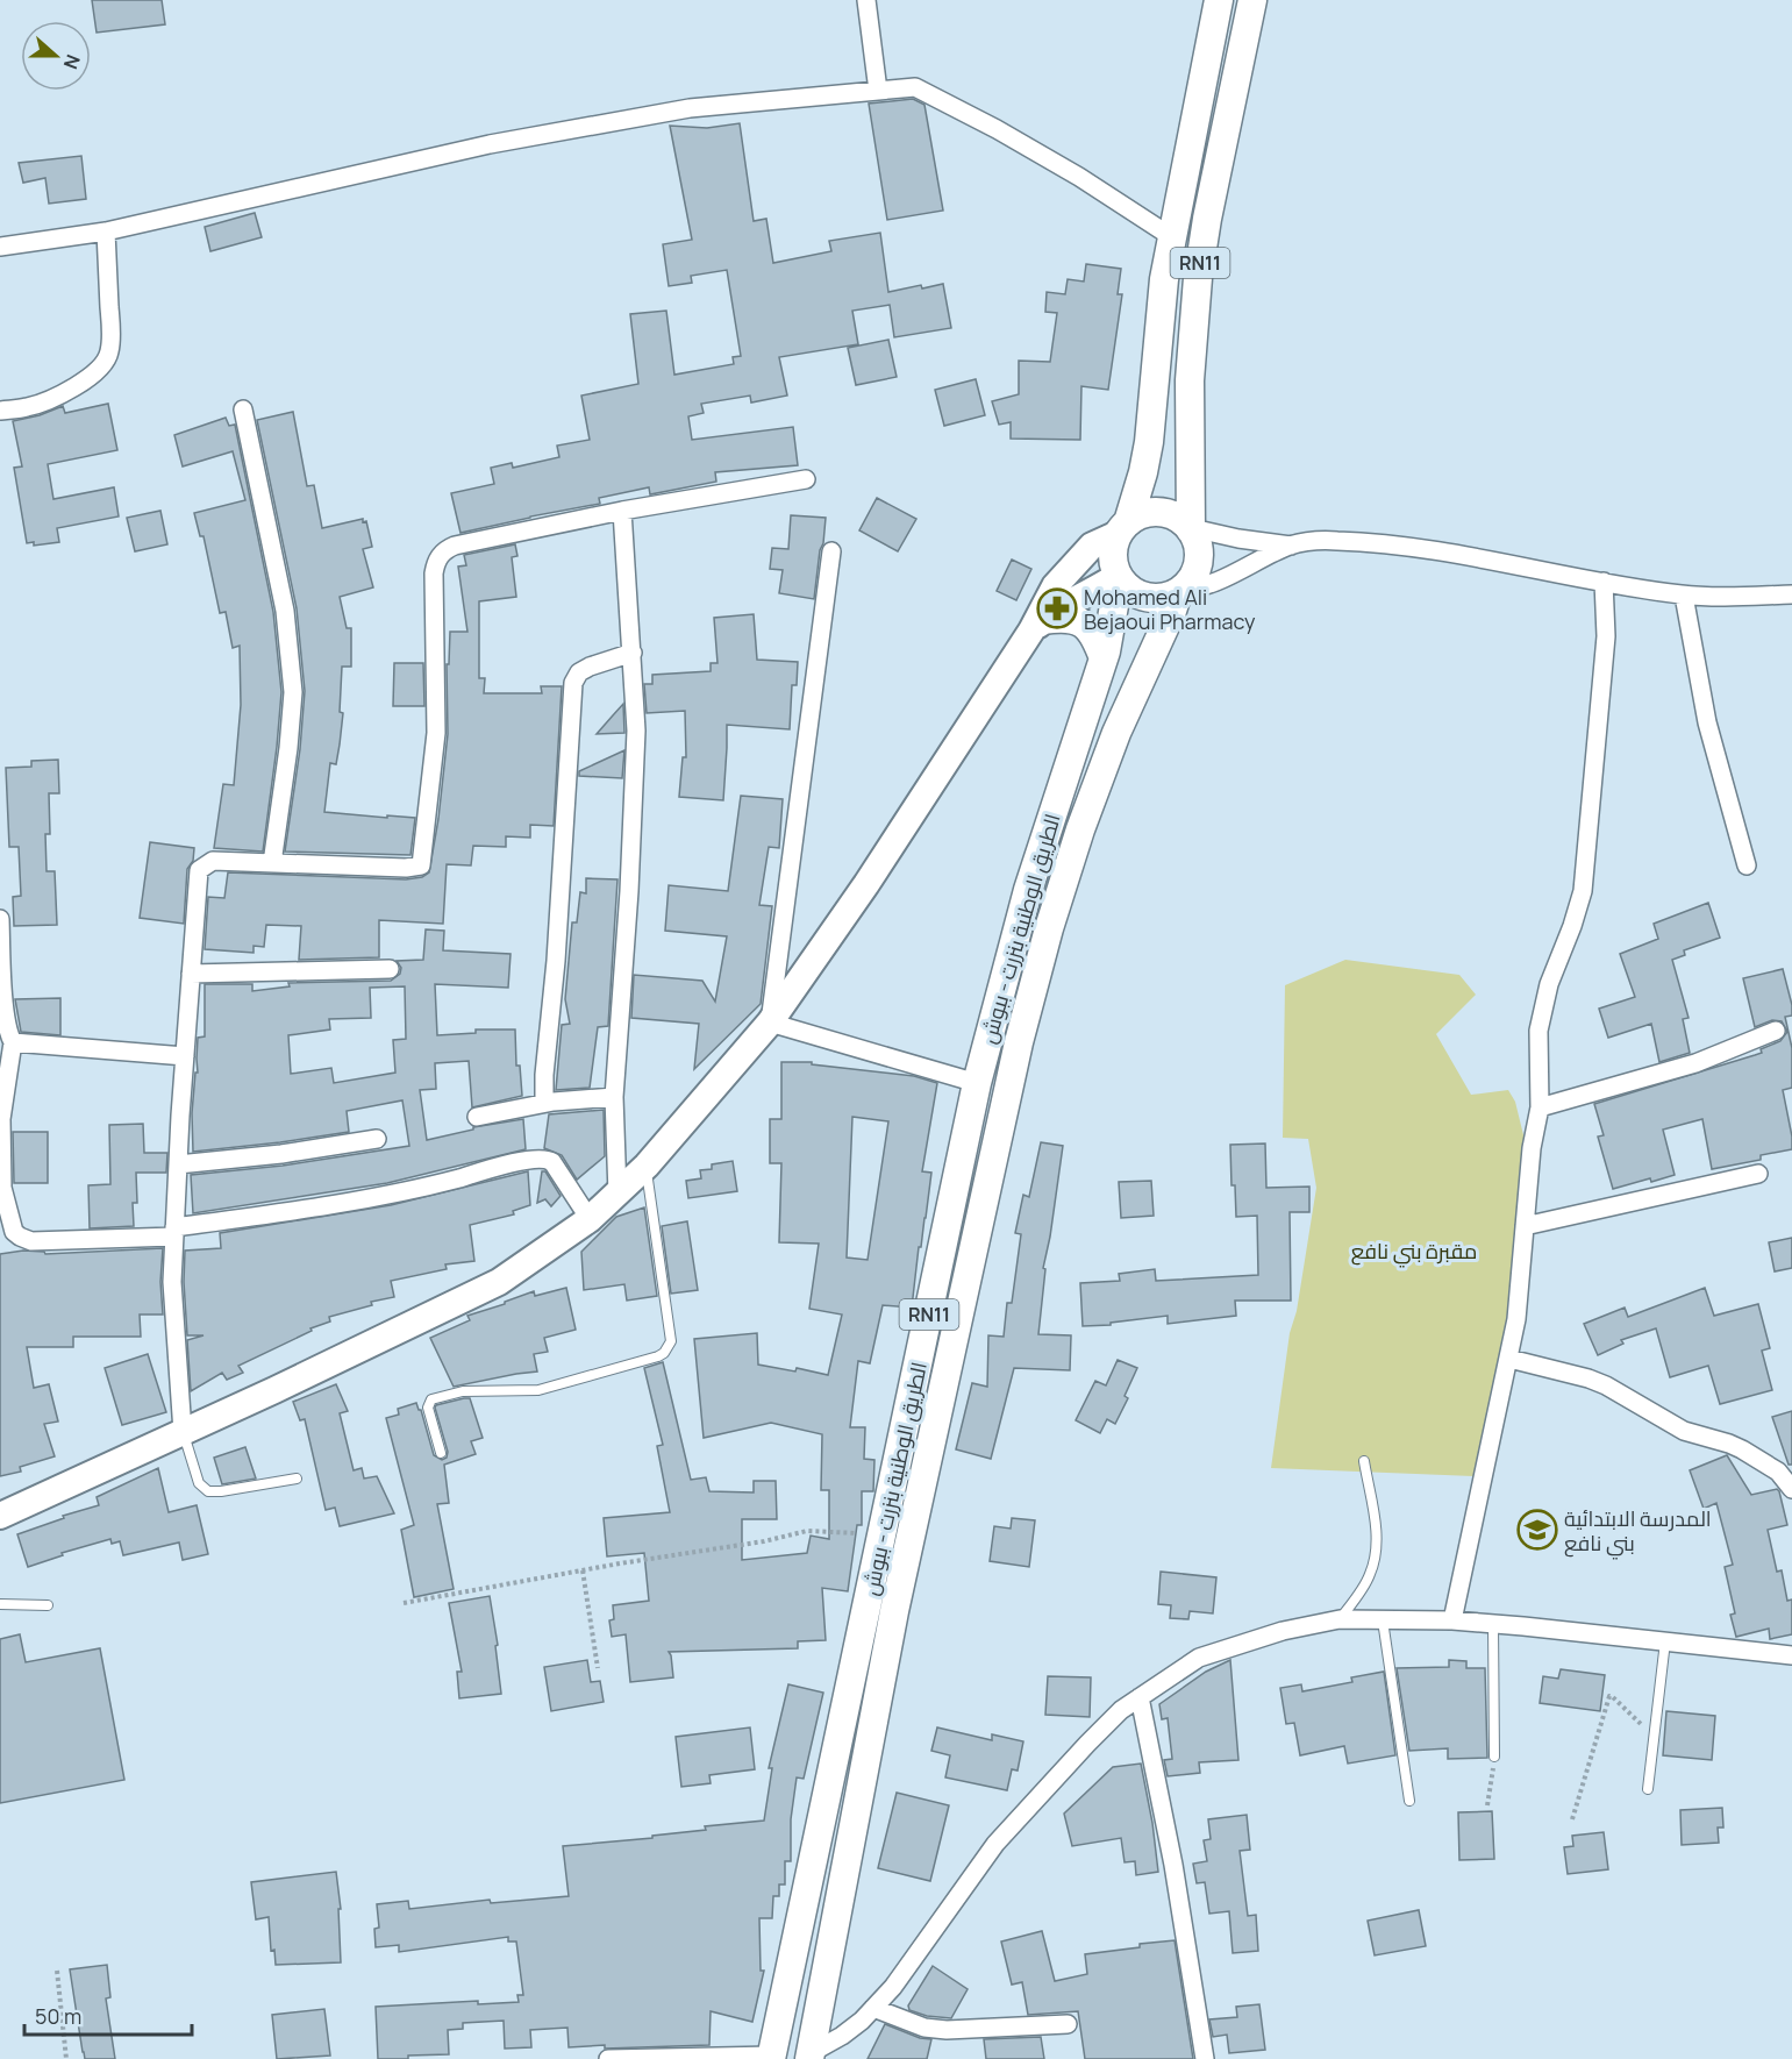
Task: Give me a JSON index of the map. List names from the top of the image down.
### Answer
{
  "streets": {
    "main road": ["RN11", "الطريق الوطنية بنزرت - ببوش"]
  },
  "crossings": [
    ["RN11", "الطريق الوطنية بنزرت - ببوش"]
  ],
  "parks": ["مقبرة بني نافع"],
  "places": {
    "pharmacy": ["Mohamed Ali Bejaoui Pharmacy"],
    "school or university": ["المدرسة الابتدائية بني نافع"]
  },
  "scale_bar": "50 m",
  "north": "right"
}
